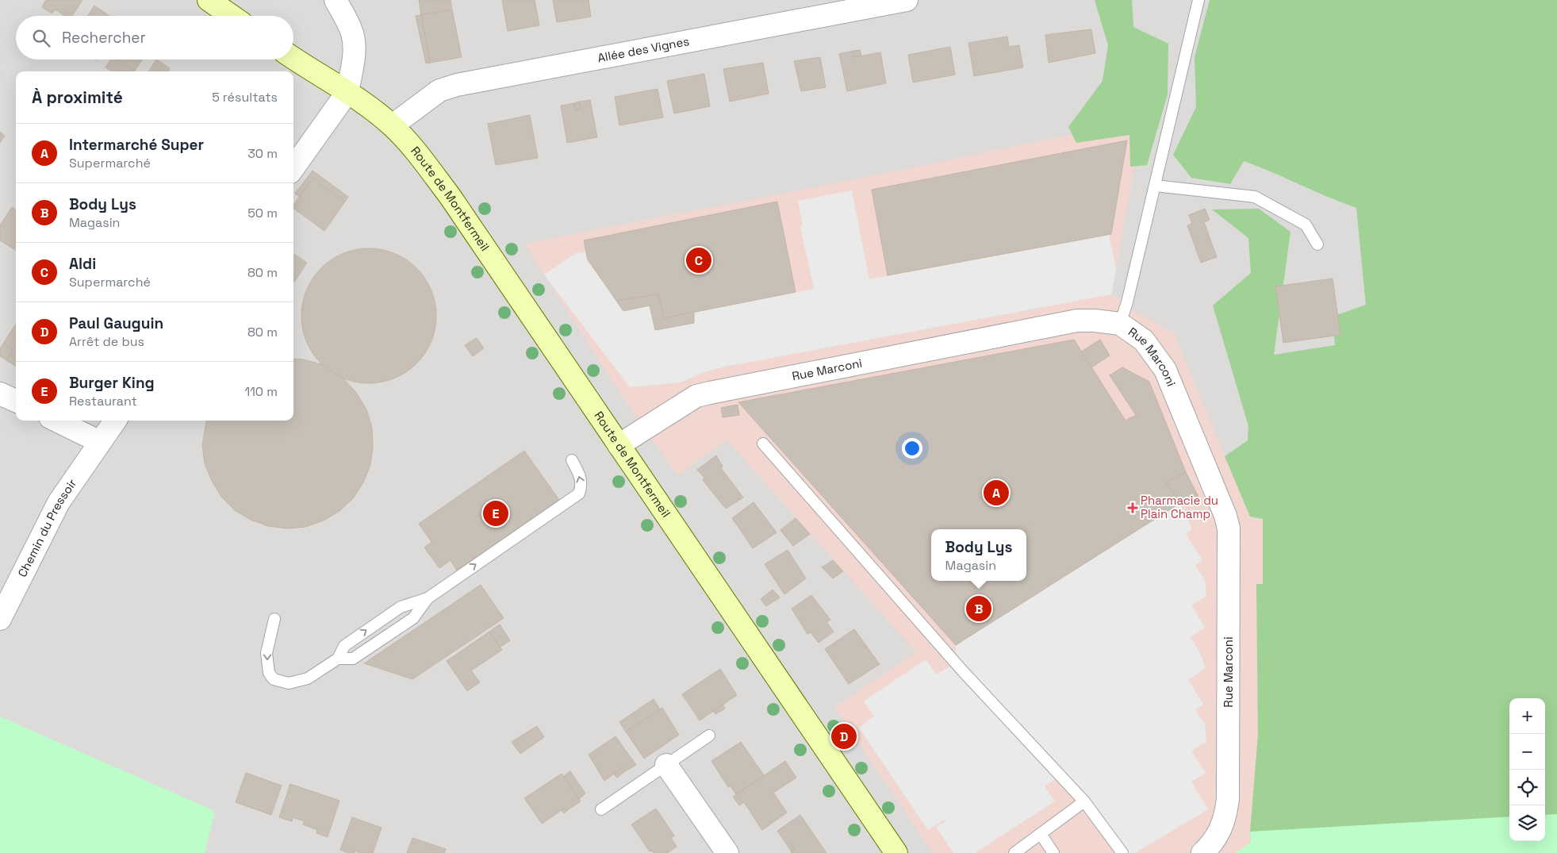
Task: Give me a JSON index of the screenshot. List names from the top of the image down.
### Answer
{
  "streets": {
    "main road": ["Route de Montfermeil"],
    "street": ["Allée des Vignes", "Rue Marconi", "Chemin du Pressoir"]
  },
  "crossings": [
    ["Allée des Vignes", "Route de Montfermeil"],
    ["Route de Montfermeil", "Rue Marconi"]
  ],
  "places": {
    "health": ["Pharmacie du Plain Champ"]
  },
  "page": {
    "search": "Rechercher",
    "heading": ["À proximité", "5 résultats"],
    "list": [
      {
        "mark": "A",
        "name": "Intermarché Super",
        "note": "Supermarché",
        "value": "30 m"
      },
      {
        "mark": "B",
        "name": "Body Lys",
        "note": "Magasin",
        "value": "50 m"
      },
      {
        "mark": "C",
        "name": "Aldi",
        "note": "Supermarché",
        "value": "80 m"
      },
      {
        "mark": "D",
        "name": "Paul Gauguin",
        "note": "Arrêt de bus",
        "value": "80 m"
      },
      {
        "mark": "E",
        "name": "Burger King",
        "note": "Restaurant",
        "value": "110 m"
      }
    ],
    "pins": [
      "C",
      "A",
      "E",
      "B",
      "D"
    ],
    "popup": ["Body Lys", "Magasin"],
    "map_buttons": ["+", "−"]
  }
}
